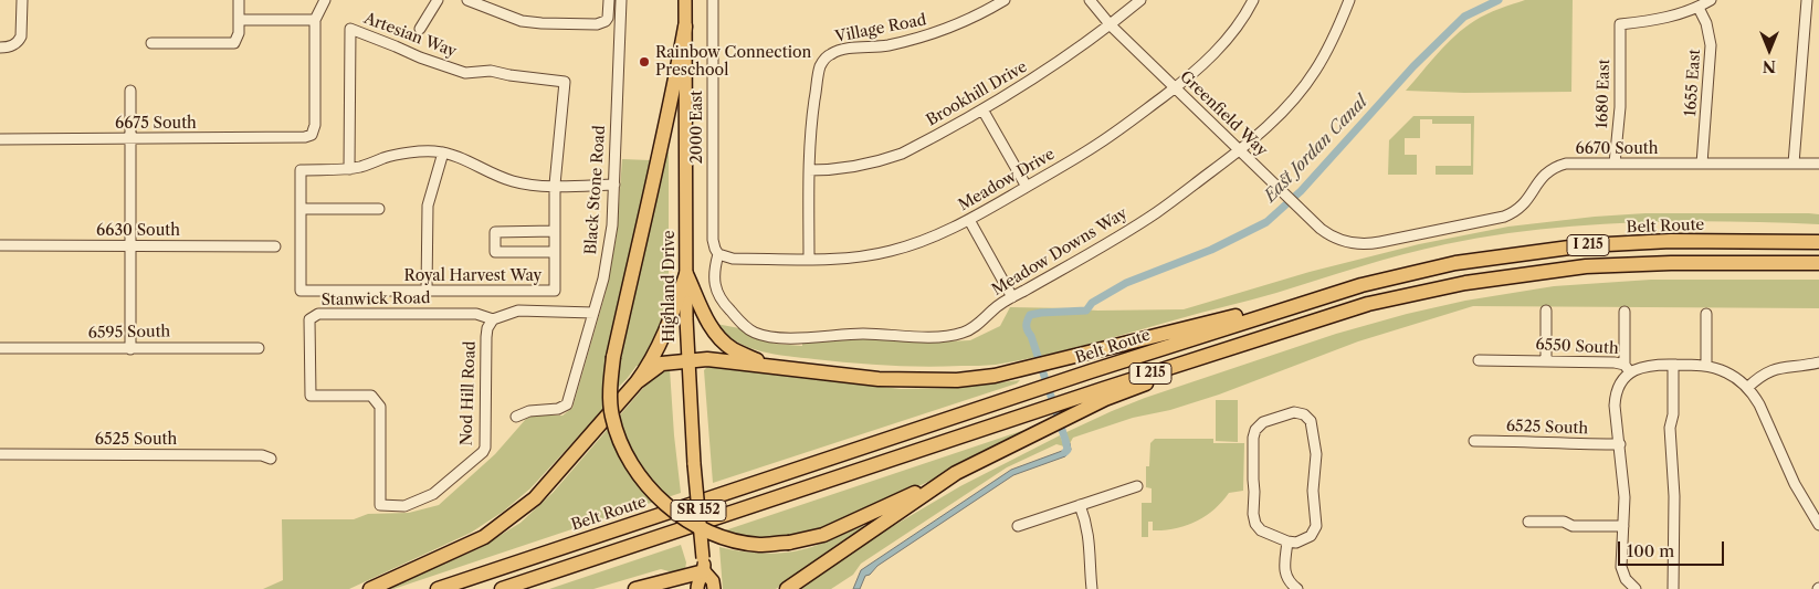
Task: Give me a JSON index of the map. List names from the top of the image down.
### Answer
{
  "streets": {
    "highway": ["Belt Route", "I 215"],
    "main road": ["Highland Drive", "SR 152"],
    "street": [
      "Village Road",
      "Artesian Way",
      "1655 East",
      "Brookhill Drive",
      "1680 East",
      "Greenfield Way",
      "6675 South",
      "2000 East",
      "6670 South",
      "Meadow Drive",
      "Black Stone Road",
      "6630 South",
      "Meadow Downs Way",
      "Royal Harvest Way",
      "Stanwick Road",
      "6595 South",
      "6550 South",
      "Nod Hill Road",
      "6525 South"
    ]
  },
  "crossings": [
    ["Village Road", "Brookhill Drive"],
    ["Village Road", "Meadow Drive"],
    ["Artesian Way", "Royal Harvest Way"],
    ["1655 East", "1680 East"],
    ["1655 East", "6670 South"],
    ["Brookhill Drive", "Greenfield Way"],
    ["1680 East", "6670 South"],
    ["Greenfield Way", "6670 South"],
    ["Greenfield Way", "Meadow Drive"],
    ["Greenfield Way", "Meadow Downs Way"],
    ["2000 East", "Meadow Drive"],
    ["2000 East", "Meadow Downs Way"],
    ["Meadow Drive", "Meadow Downs Way"],
    ["Stanwick Road", "Nod Hill Road"]
  ],
  "water": ["East Jordan Canal"],
  "places": ["Rainbow Connection Preschool"],
  "scale_bar": "100 m",
  "north": "bottom"
}
